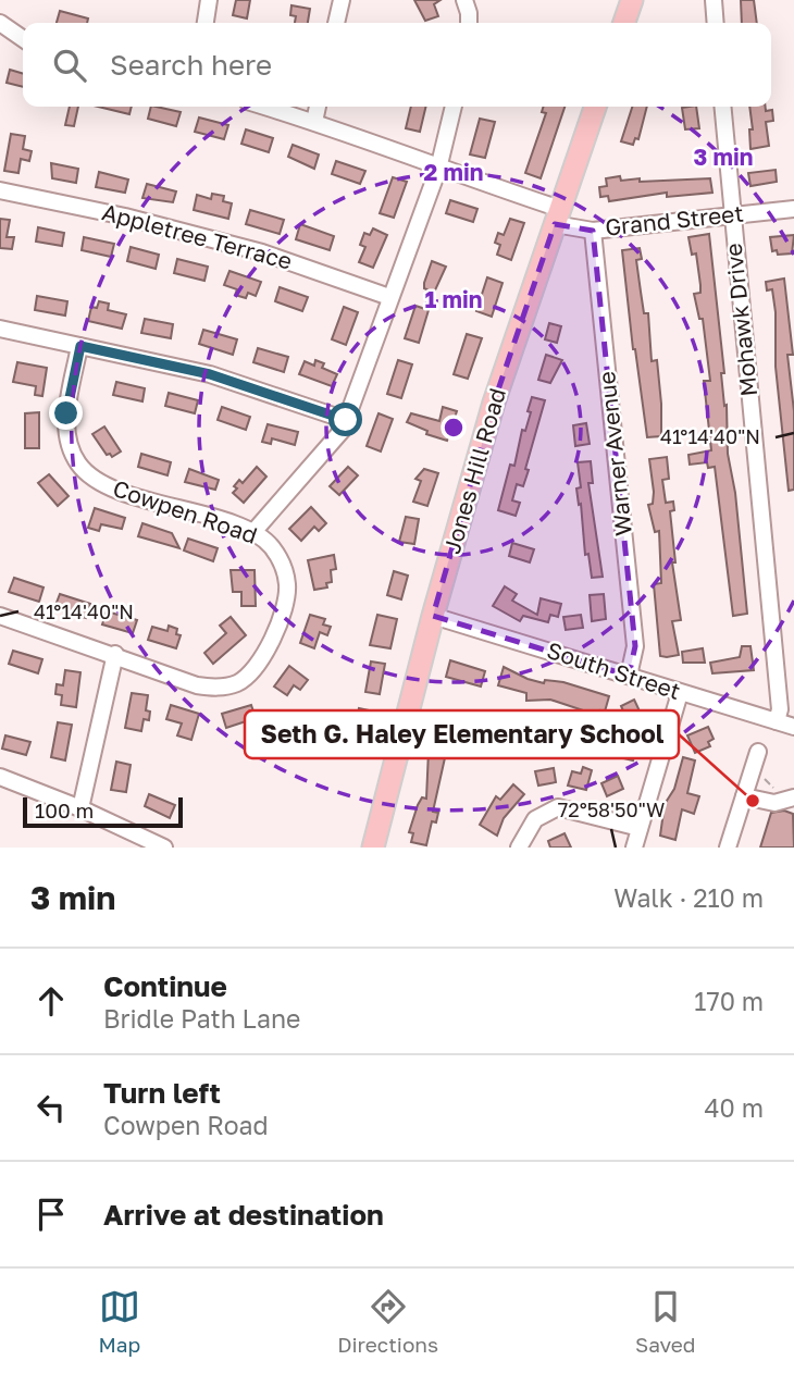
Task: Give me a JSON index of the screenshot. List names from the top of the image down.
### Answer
{
  "streets": {
    "main road": ["Jones Hill Road"],
    "street": [
      "Grand Street",
      "Appletree Terrace",
      "Mohawk Drive",
      "Warner Avenue",
      "Cowpen Road",
      "South Street"
    ]
  },
  "crossings": [
    ["Grand Street", "Mohawk Drive"],
    ["Grand Street", "Warner Avenue"],
    ["Grand Street", "Jones Hill Road"],
    ["Mohawk Drive", "South Street"],
    ["Warner Avenue", "South Street"],
    ["Jones Hill Road", "South Street"]
  ],
  "places": ["Seth G. Haley Elementary School"],
  "scale_bar": "100 m",
  "page": {
    "search": "Search here",
    "scale": "100 m",
    "heading": ["3 min", "Walk · 210 m"],
    "list": [
      ["Continue", "Bridle Path Lane", "170 m"],
      ["Turn left", "Cowpen Road", "40 m"],
      "Arrive at destination"
    ],
    "nav": ["Map", "Directions", "Saved"]
  },
  "coordinates": ["41°14'40\"N", "72°58'50\"W"],
  "rings": ["3 min", "2 min", "1 min"]
}
